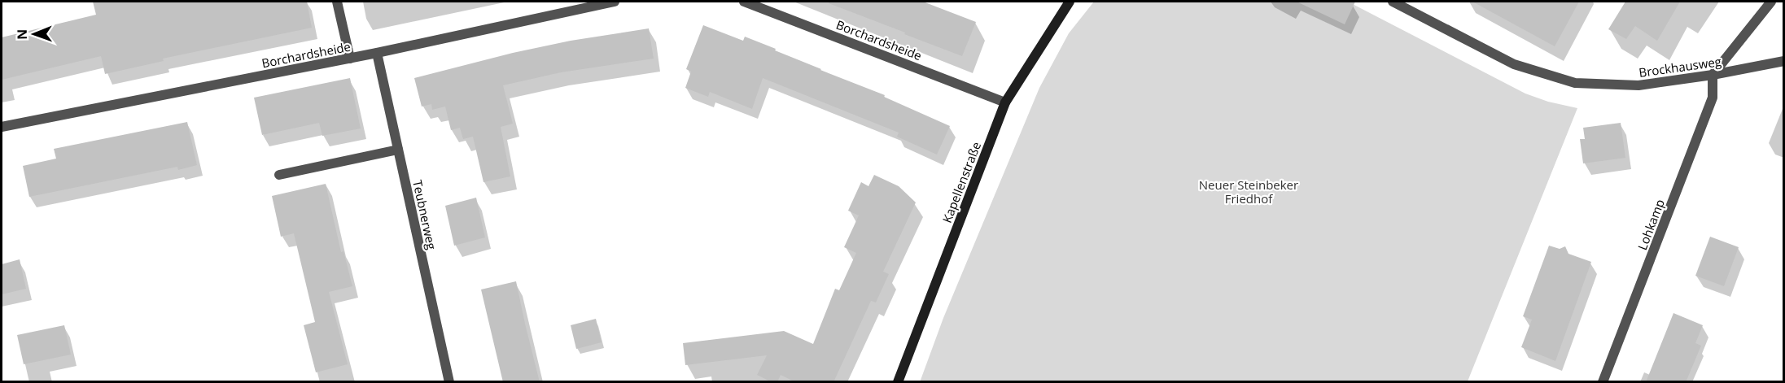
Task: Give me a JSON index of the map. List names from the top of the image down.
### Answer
{
  "streets": {
    "street": [
      "Borchardsheide",
      "Brockhausweg",
      "Kapellenstraße",
      "Teubnerweg",
      "Lohkamp"
    ]
  },
  "crossings": [
    ["Borchardsheide", "Kapellenstraße"],
    ["Borchardsheide", "Teubnerweg"],
    ["Brockhausweg", "Lohkamp"]
  ],
  "parks": ["Neuer Steinbeker Friedhof"],
  "north": "left"
}
